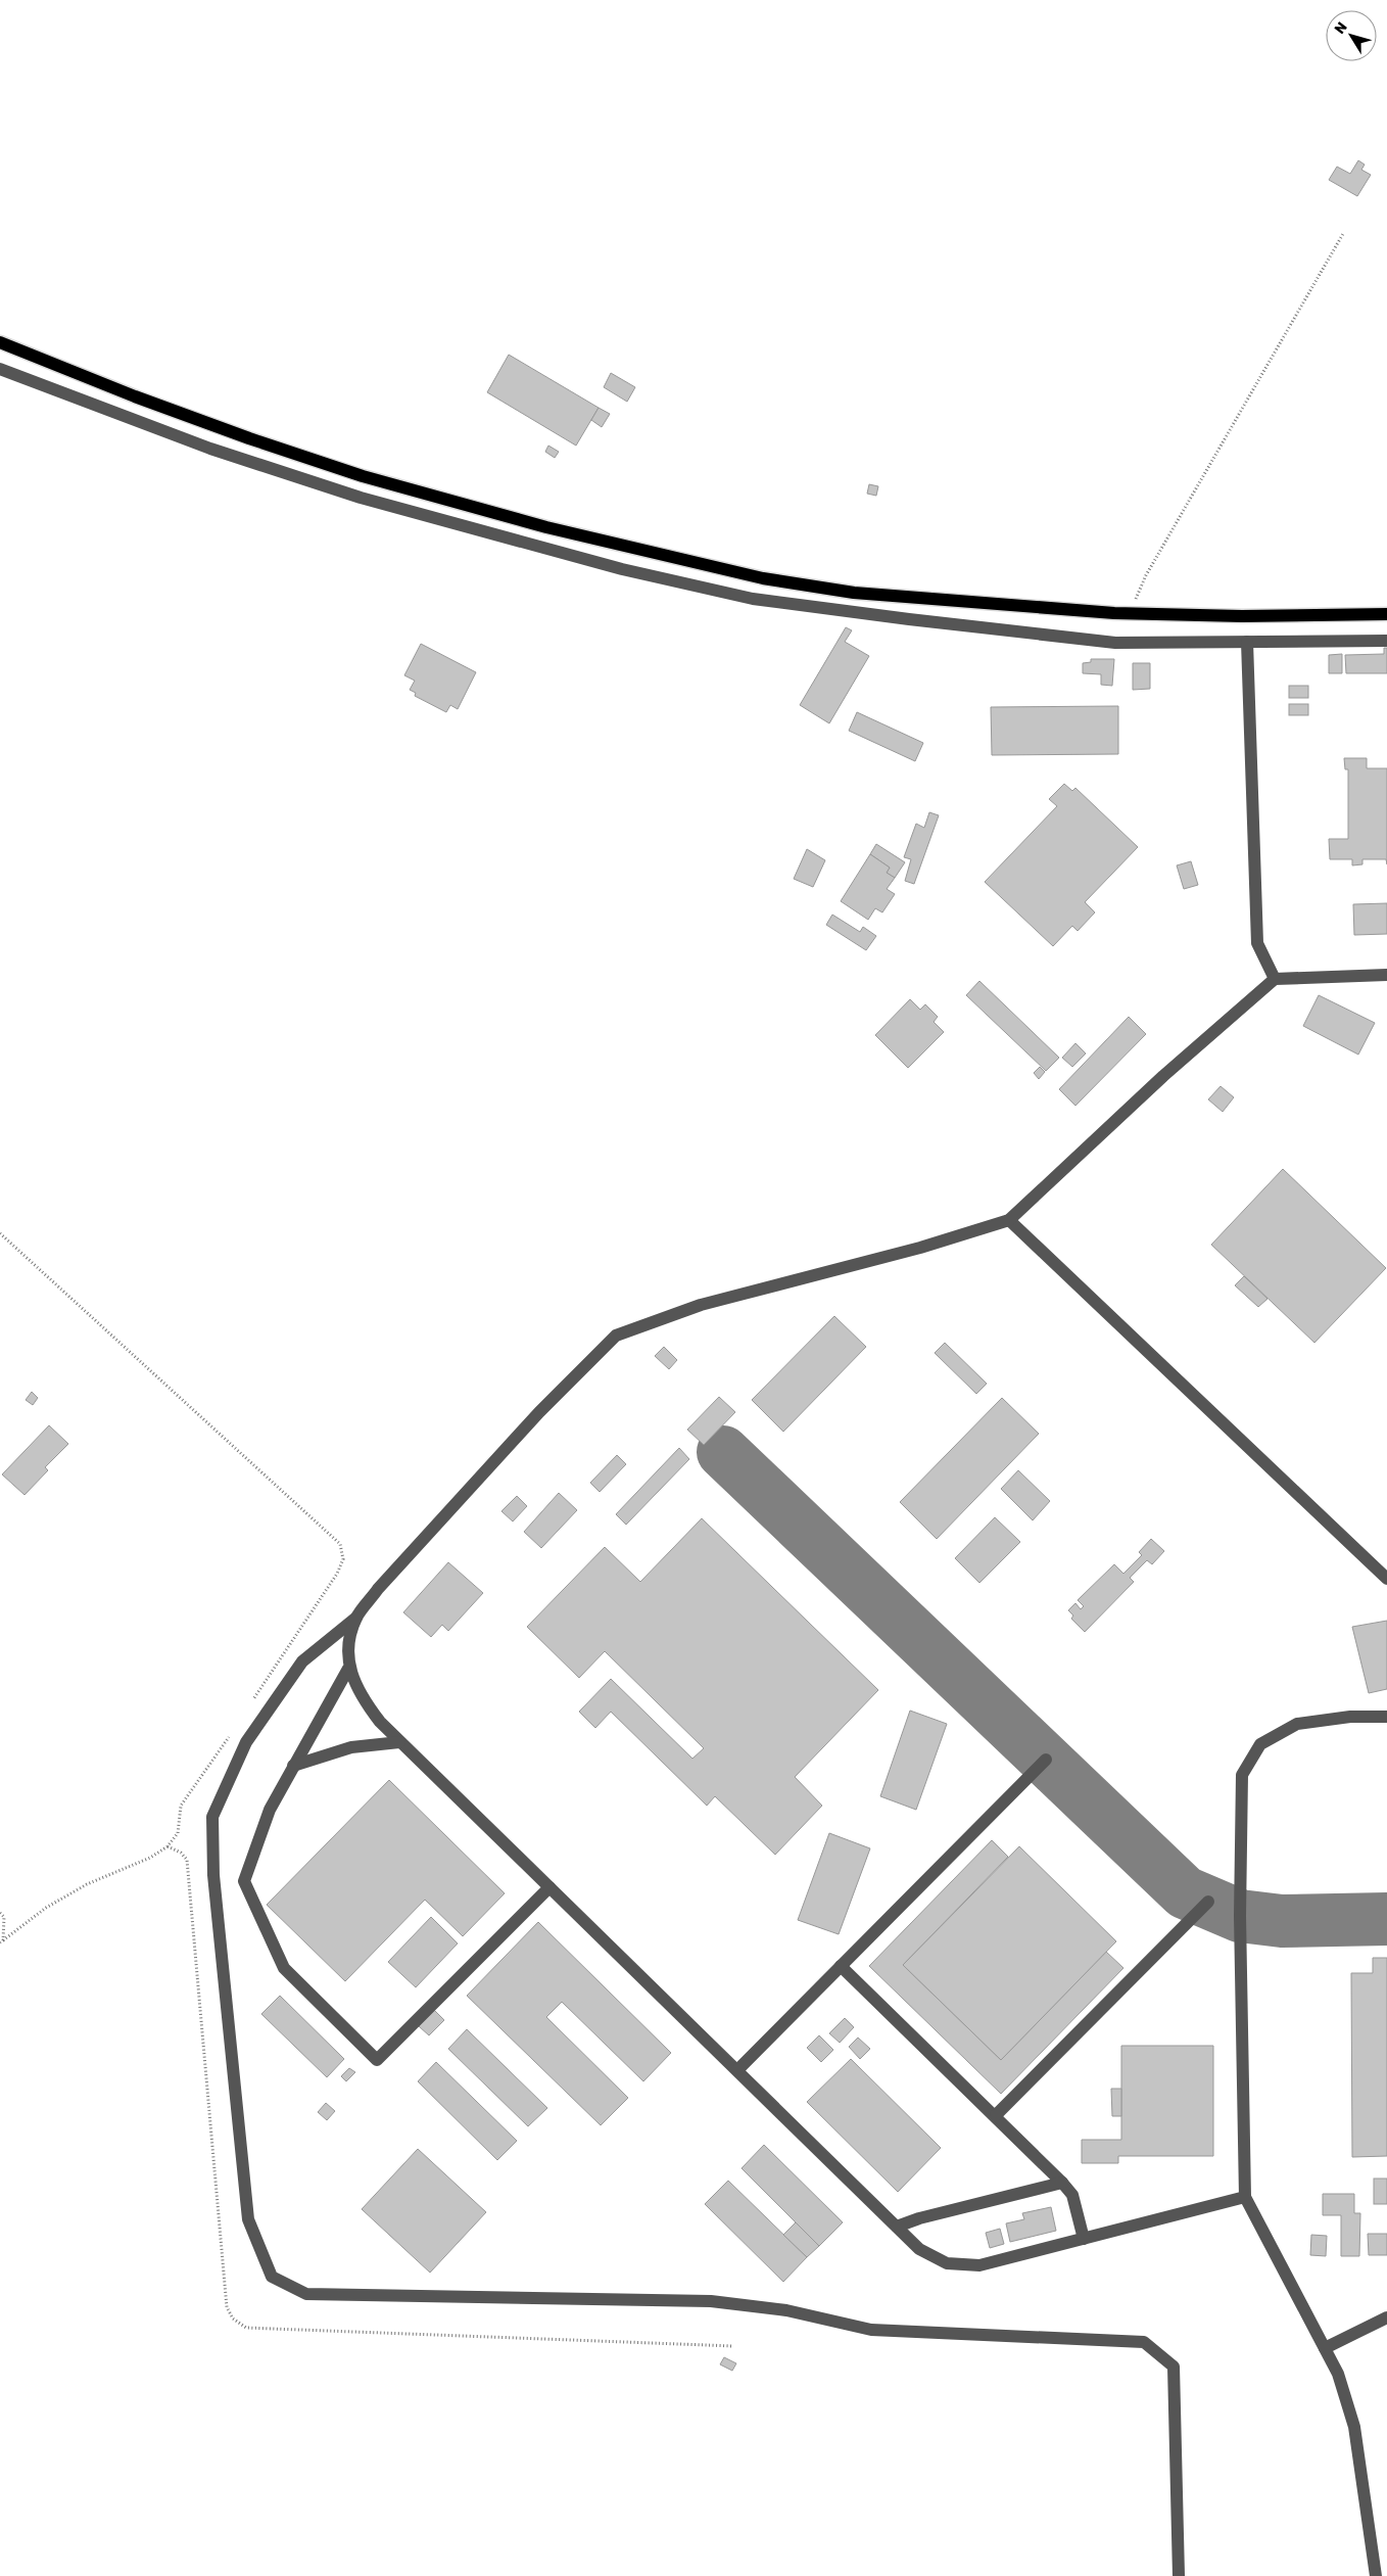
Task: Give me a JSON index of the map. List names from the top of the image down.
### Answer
{
  "north": "top left"
}
